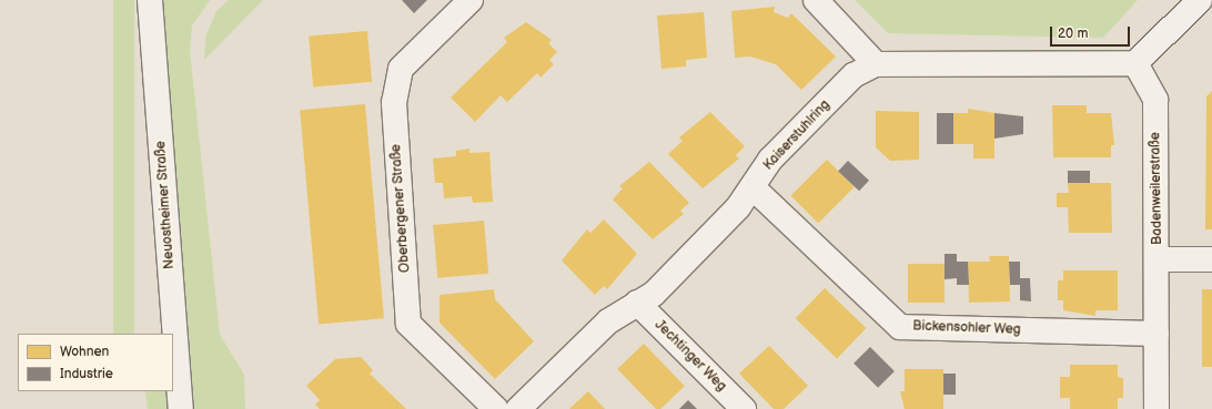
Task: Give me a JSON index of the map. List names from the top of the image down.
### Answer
{
  "streets": {
    "street": [
      "Kaiserstuhlring",
      "Badenweilerstraße",
      "Neuostheimer Straße",
      "Oberbergener Straße",
      "Bickensohler Weg",
      "Jechtinger Weg"
    ]
  },
  "crossings": [
    ["Kaiserstuhlring", "Badenweilerstraße"],
    ["Kaiserstuhlring", "Bickensohler Weg"],
    ["Kaiserstuhlring", "Jechtinger Weg"],
    ["Badenweilerstraße", "Bickensohler Weg"]
  ],
  "legend": ["Wohnen", "Industrie"],
  "scale_bar": "20 m"
}
